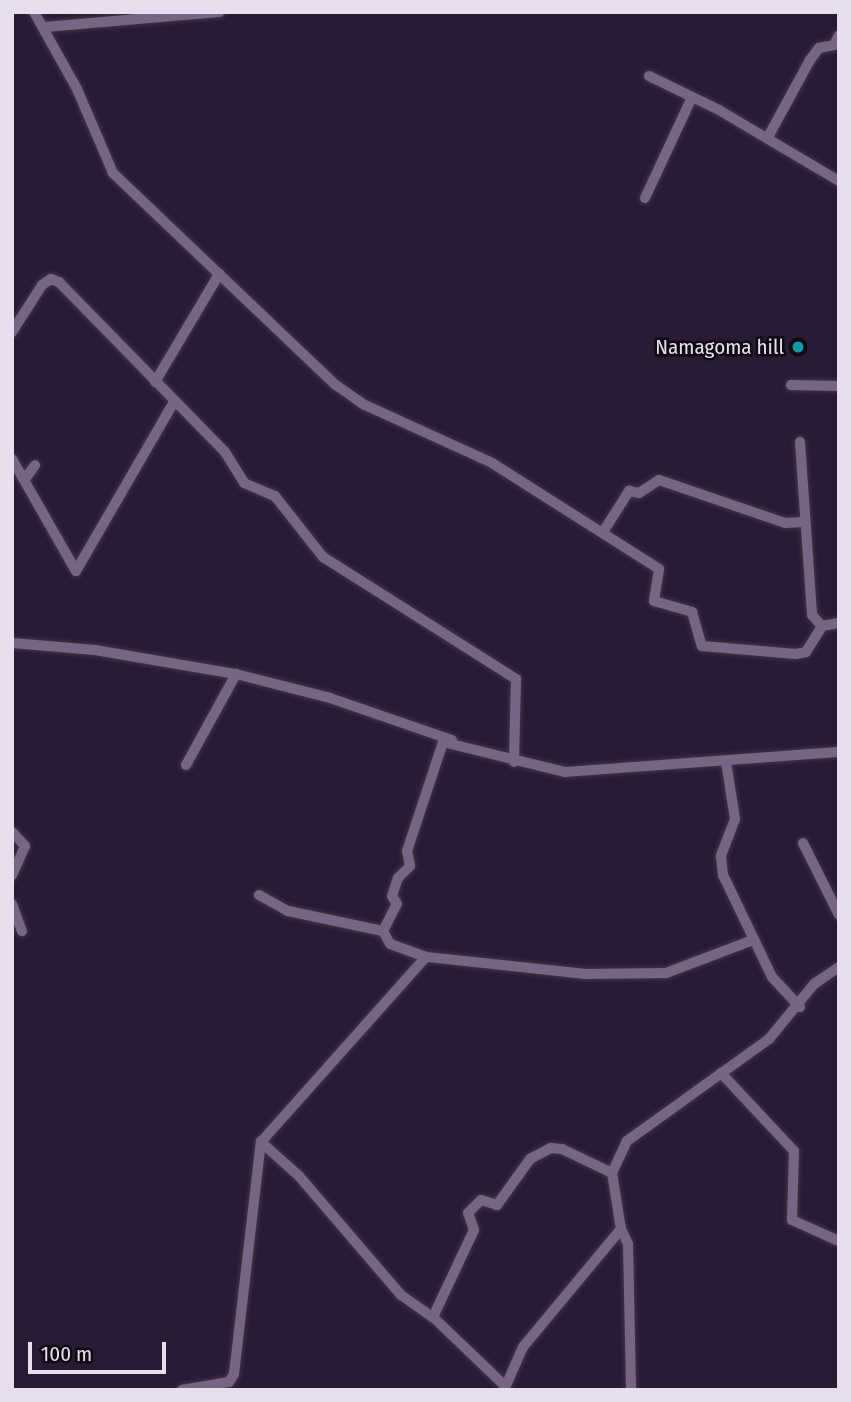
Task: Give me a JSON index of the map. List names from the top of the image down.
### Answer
{
  "places": ["Namagoma hill"],
  "scale_bar": "100 m"
}
